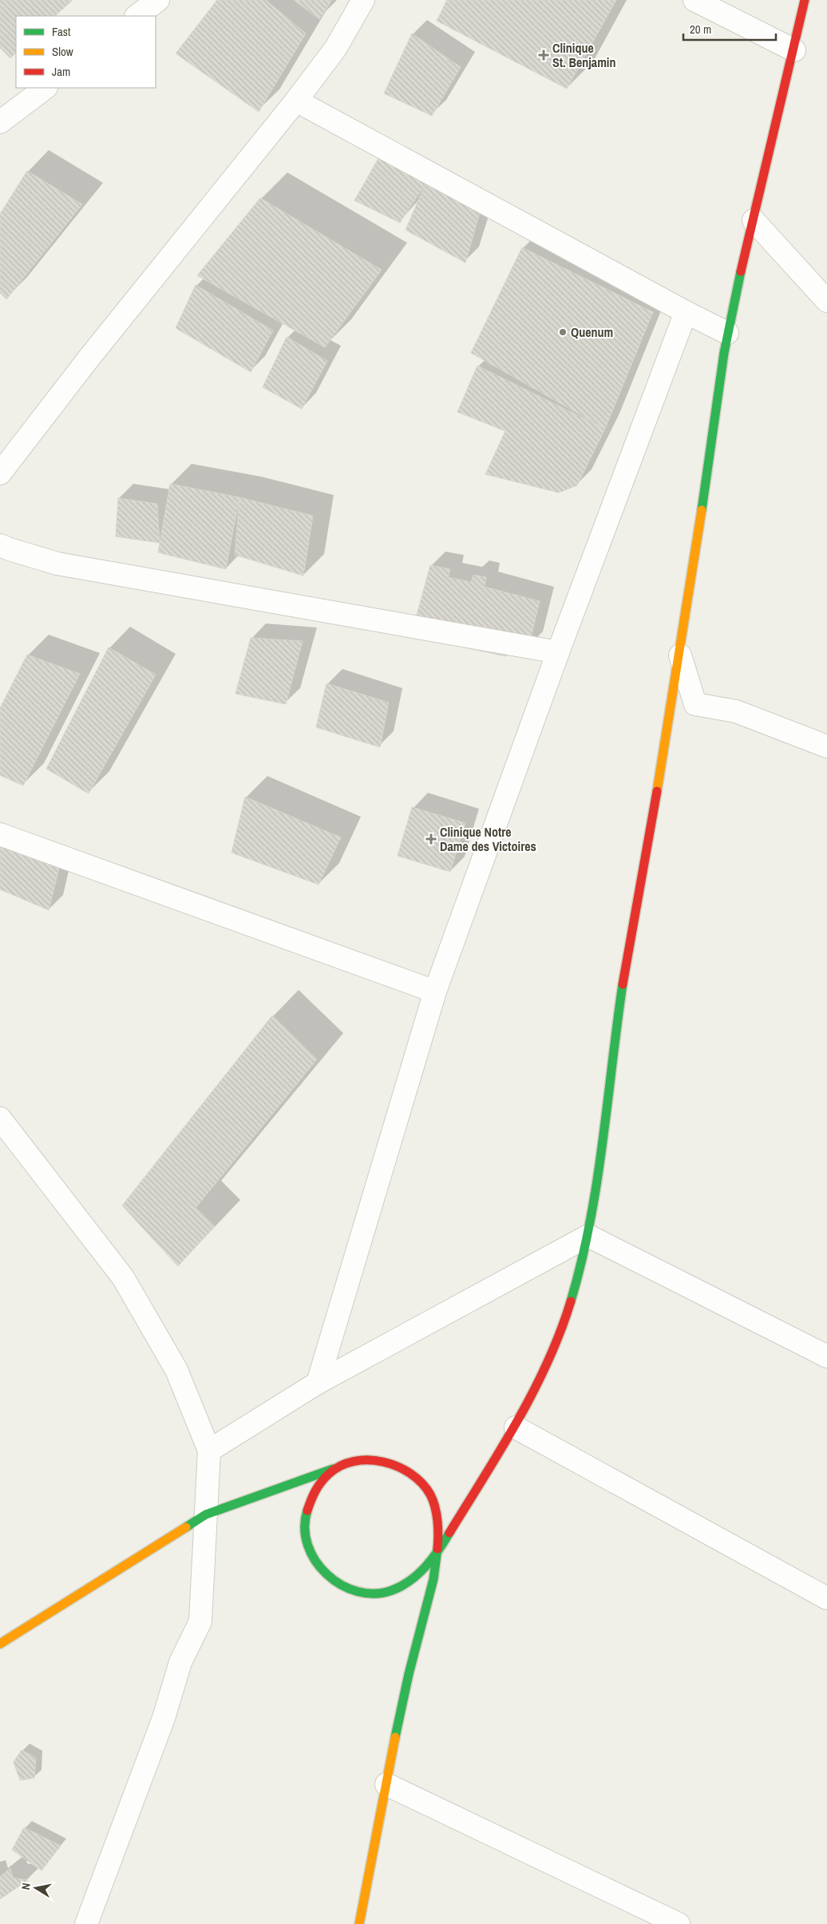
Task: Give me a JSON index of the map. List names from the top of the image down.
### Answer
{
  "places": {
    "health": ["Clinique St. Benjamin", "Clinique Notre Dame des Victoires"],
    "other": ["Quenum"]
  },
  "legend": ["Fast", "Slow", "Jam"],
  "scale_bar": "20 m",
  "north": "left"
}
